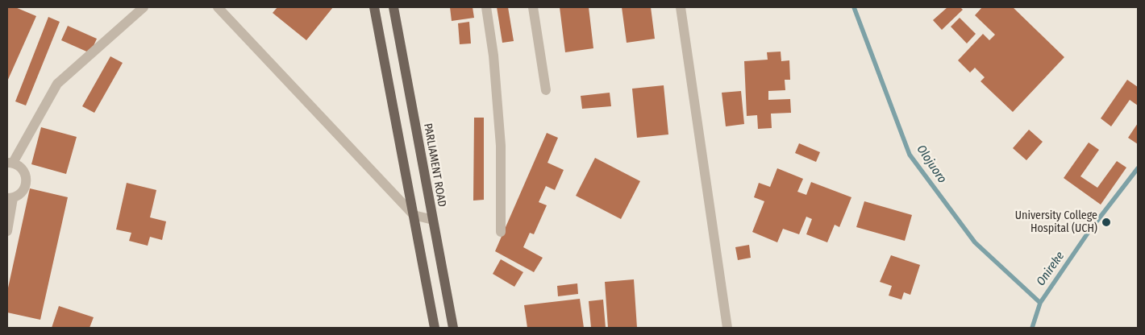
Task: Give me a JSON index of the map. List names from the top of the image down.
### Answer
{
  "streets": {
    "main road": ["PARLIAMENT ROAD"]
  },
  "water": ["Olojuoro", "Onireke"],
  "places": ["University College Hospital (UCH)"]
}
